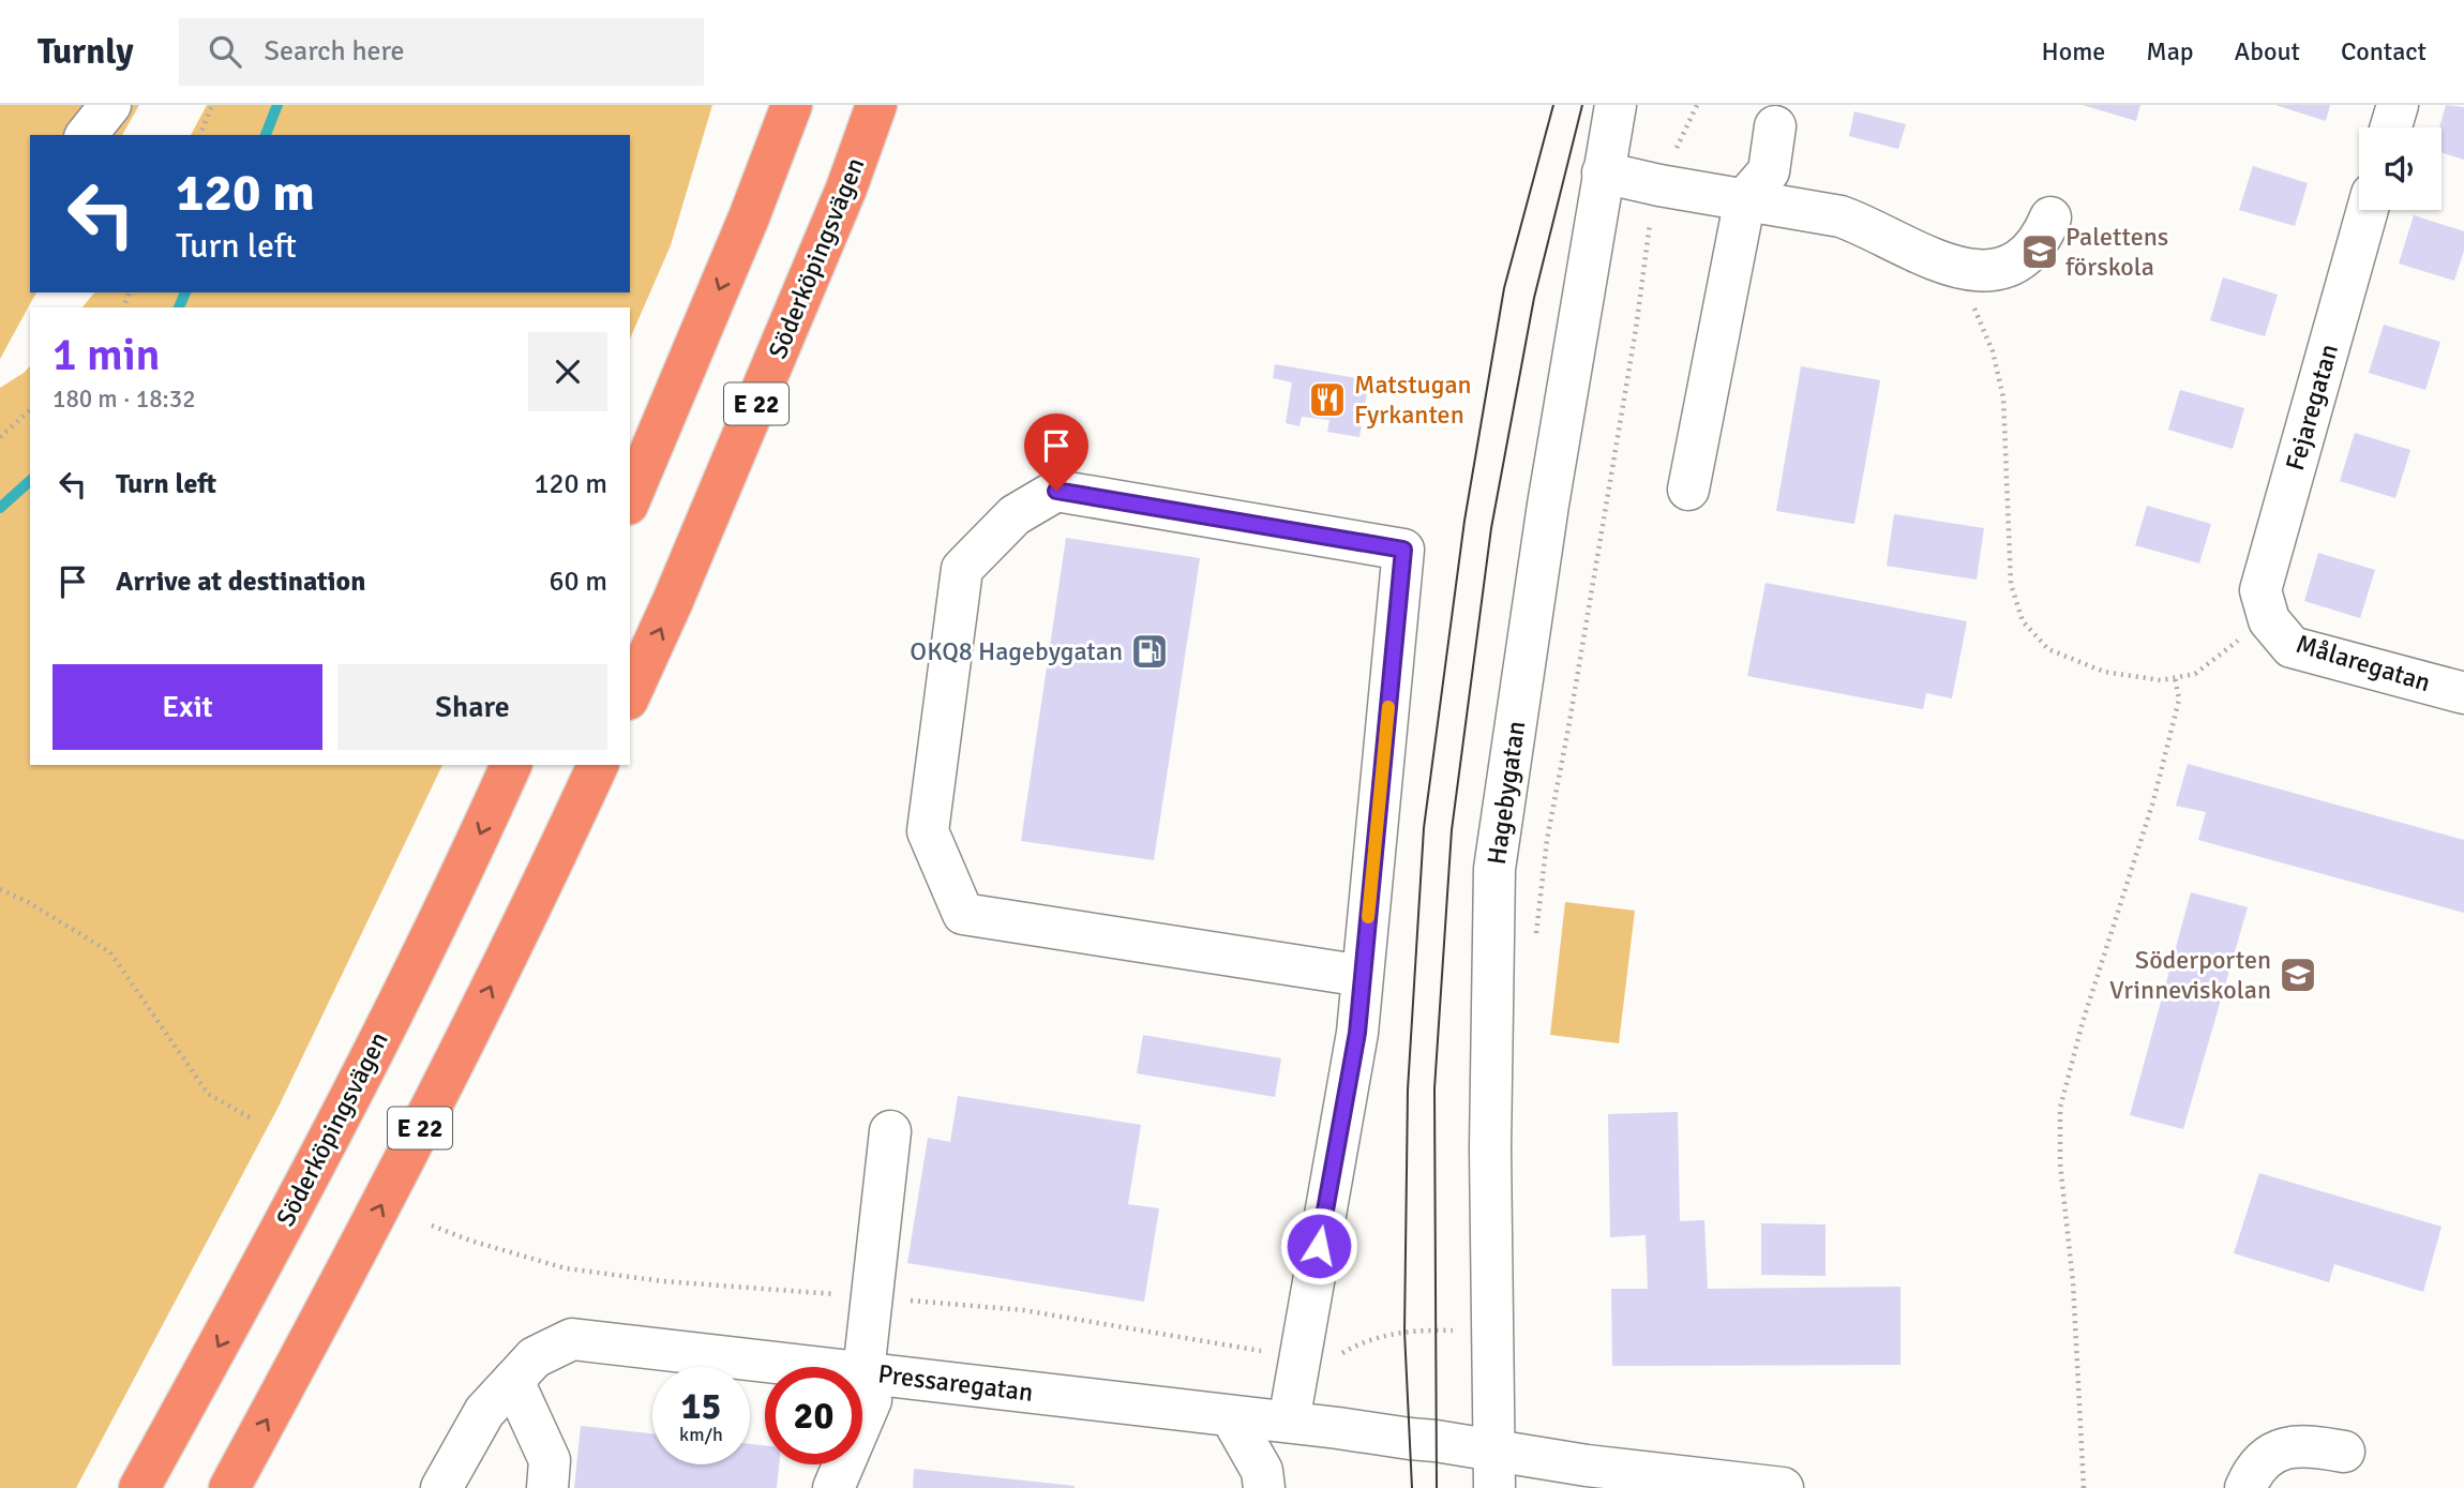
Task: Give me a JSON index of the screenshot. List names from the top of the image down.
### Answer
{
  "streets": {
    "highway": ["Söderköpingsvägen", "E 22"],
    "street": [
      "Fejaregatan",
      "Målaregatan",
      "Hagebygatan",
      "Pressaregatan"
    ]
  },
  "crossings": [
    ["Fejaregatan", "Målaregatan"],
    ["Hagebygatan", "Pressaregatan"]
  ],
  "places": {
    "school or university": ["Palettens förskola", "Söderporten Vrinneviskolan"],
    "restaurant": ["Matstugan Fyrkanten"],
    "fuel station": ["OKQ8 Hagebygatan"]
  },
  "page": {
    "header": "Turnly",
    "search": "Search here",
    "nav": [
      "Home",
      "Map",
      "About",
      "Contact"
    ],
    "turn": ["120 m", "Turn left"],
    "heading": ["1 min", "180 m · 18:32"],
    "list": [
      {
        "name": "Turn left",
        "value": "120 m"
      },
      {
        "name": "Arrive at destination",
        "value": "60 m"
      }
    ],
    "buttons": ["Exit", "Share"],
    "speed": "15 km/h",
    "limit": "20"
  }
}
